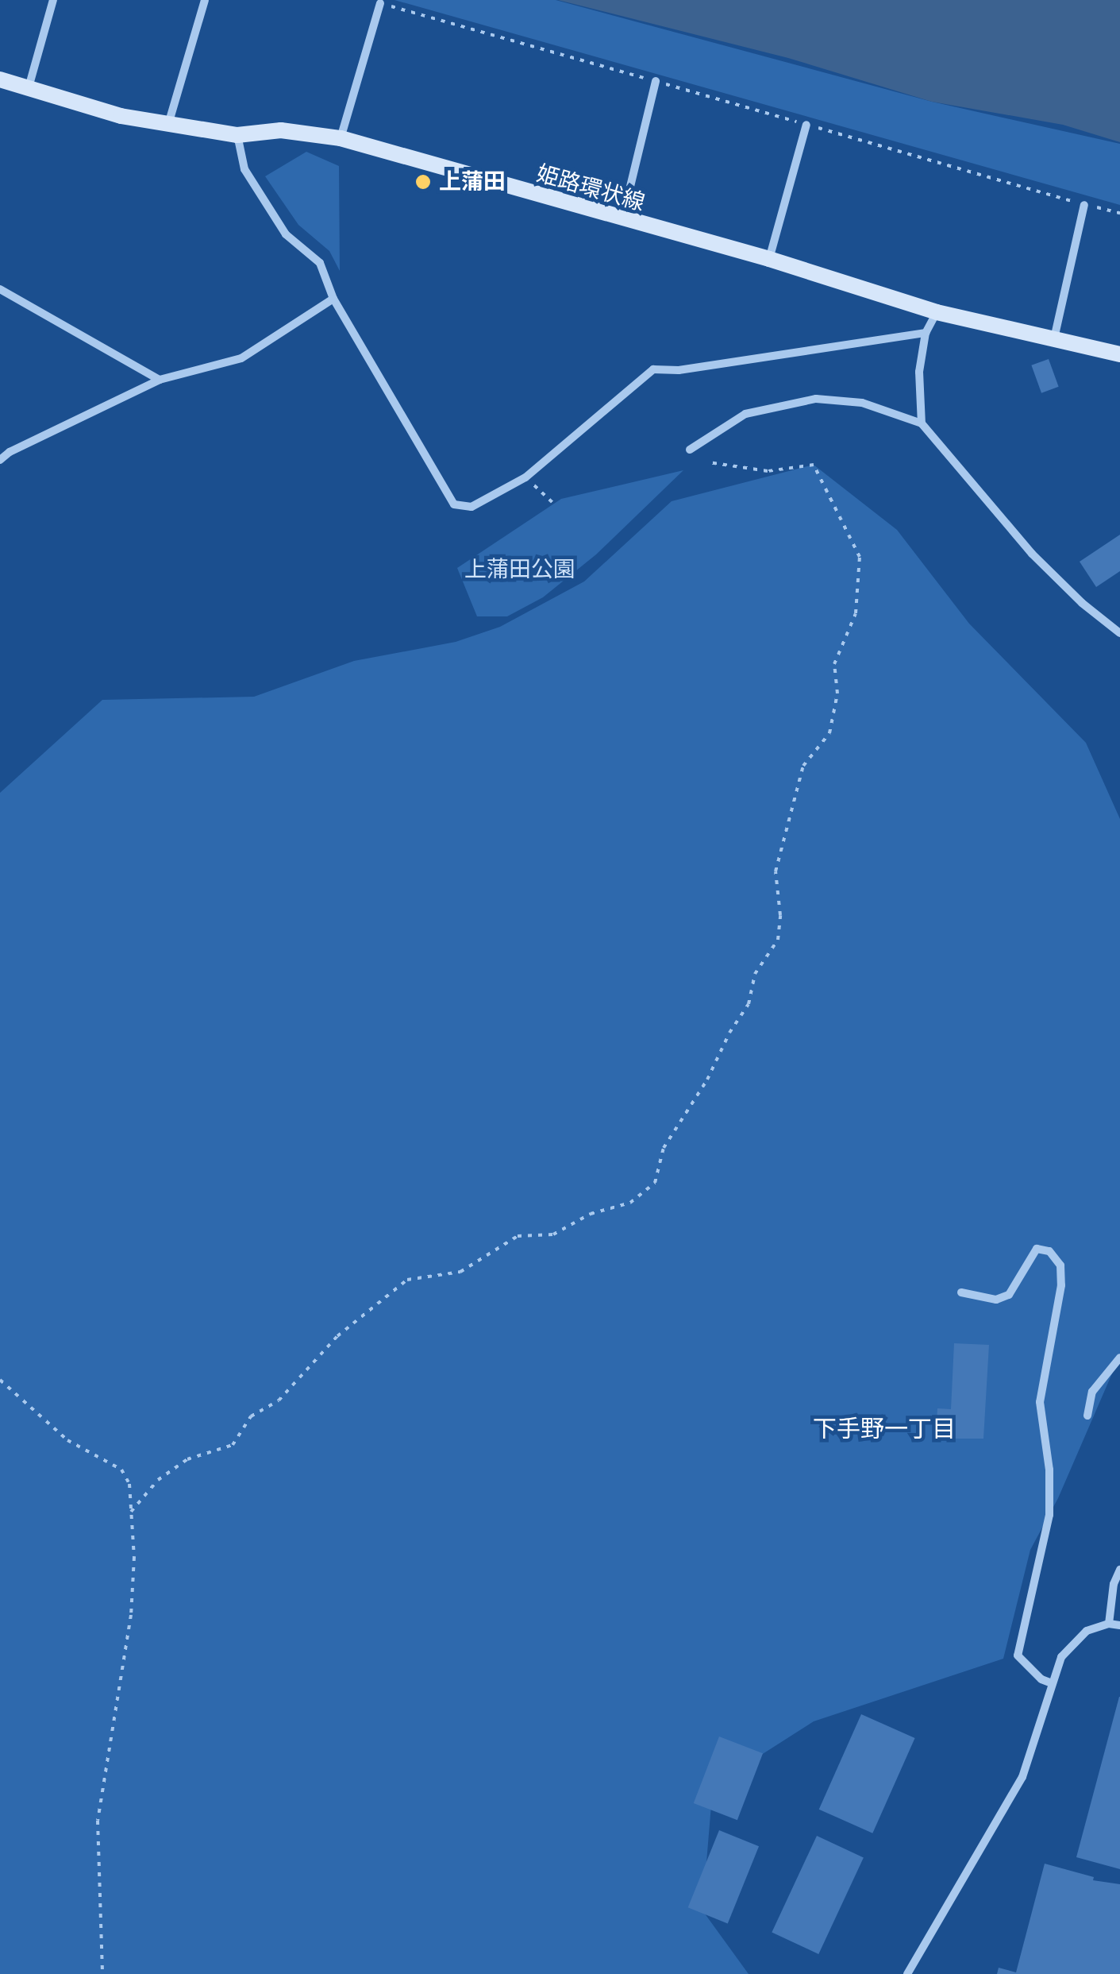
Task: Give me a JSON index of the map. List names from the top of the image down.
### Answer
{
  "streets": {
    "main road": ["姫路環状線"]
  },
  "districts": ["下手野一丁目"],
  "parks": ["上蒲田公園"],
  "places": ["上蒲田"]
}
